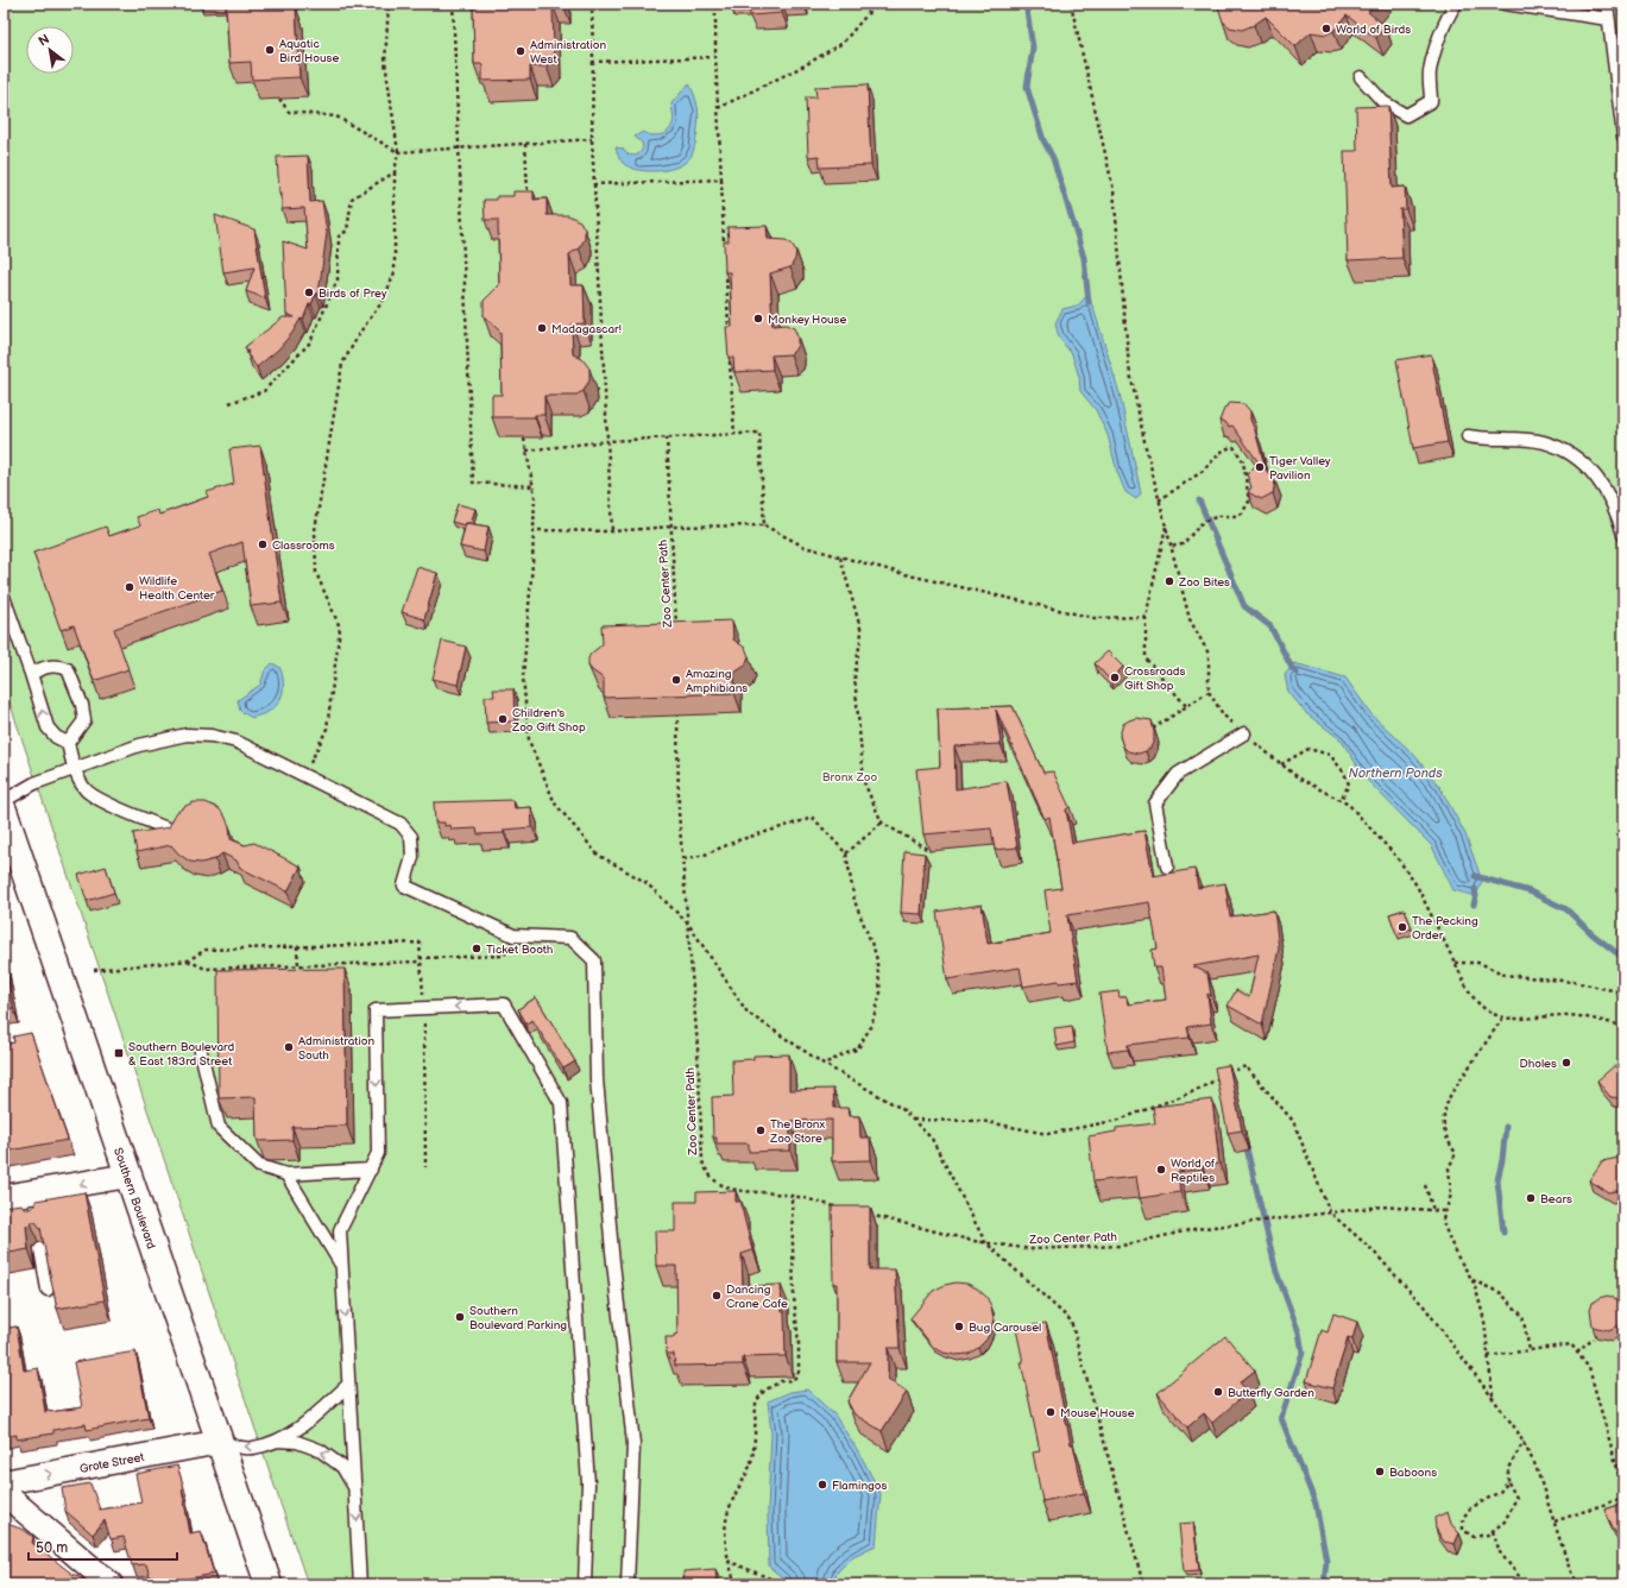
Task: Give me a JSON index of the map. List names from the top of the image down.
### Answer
{
  "streets": {
    "main road": ["Southern Boulevard"],
    "street": ["Grote Street"],
    "path": ["Zoo Center Path"]
  },
  "crossings": [
    ["Southern Boulevard", "Grote Street"]
  ],
  "one_way": ["Grote Street"],
  "water": ["Northern Ponds"],
  "parks": ["Bronx Zoo"],
  "places": {
    "other": [
      "World of Birds",
      "Aquatic Bird House",
      "Administration West",
      "Birds of Prey",
      "Monkey House",
      "Madagascar!",
      "Tiger Valley Pavilion",
      "Classrooms",
      "Zoo Bites",
      "Wildlife Health Center",
      "Crossroads Gift Shop",
      "Amazing Amphibians",
      "Children's Zoo Gift Shop",
      "The Pecking Order",
      "Ticket Booth",
      "Administration South",
      "Dholes",
      "The Bronx Zoo Store",
      "World of Reptiles",
      "Bears",
      "Dancing Crane Cafe",
      "Southern Boulevard Parking",
      "Bug Carousel",
      "Butterfly Garden",
      "Mouse House",
      "Baboons",
      "Flamingos"
    ],
    "transit": ["Southern Boulevard & East 183rd Street"]
  },
  "scale_bar": "50 m",
  "north": "top left"
}
